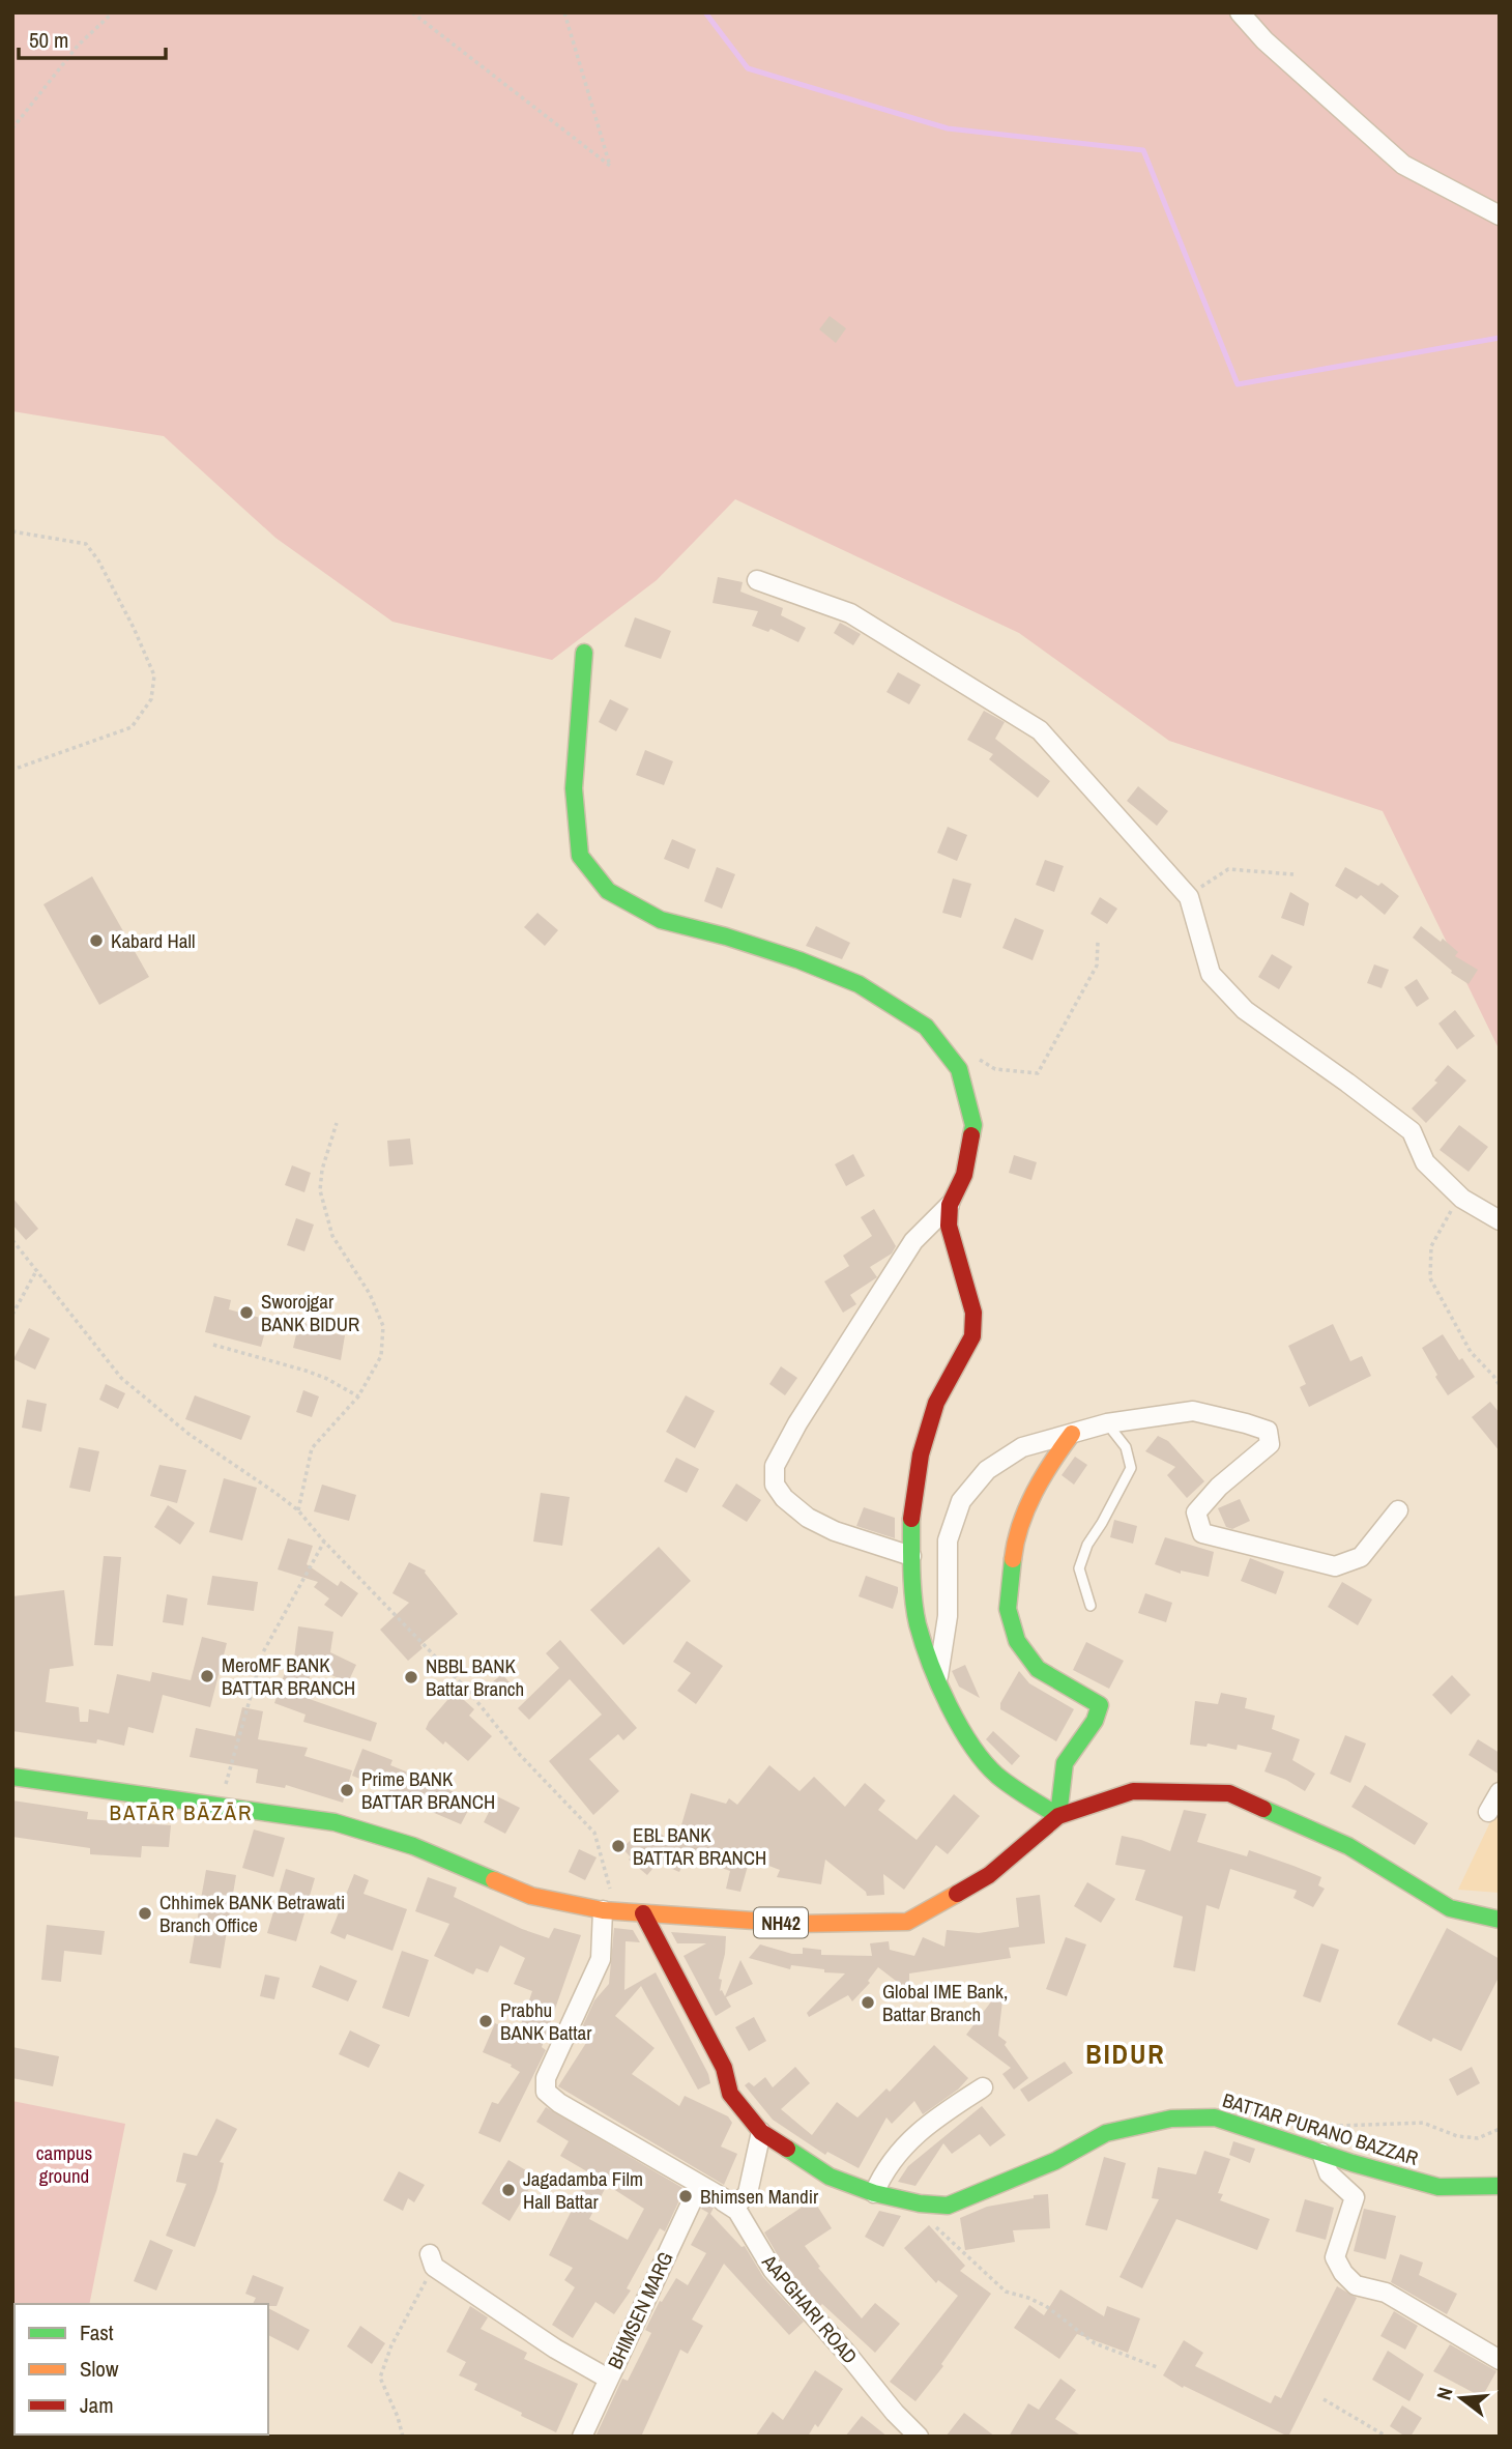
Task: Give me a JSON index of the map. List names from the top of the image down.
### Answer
{
  "streets": {
    "street": [
      "NH42",
      "BATTAR PURANO BAZZAR",
      "AAPGHARI ROAD",
      "BHIMSEN MARG"
    ]
  },
  "crossings": [
    ["NH42", "BATTAR PURANO BAZZAR"],
    ["AAPGHARI ROAD", "BHIMSEN MARG"]
  ],
  "districts": ["BATĀR BĀZĀR", "BIDUR"],
  "parks": ["campus ground"],
  "places": [
    "Kabard Hall",
    "Sworojgar BANK BIDUR",
    "MeroMF BANK BATTAR BRANCH",
    "NBBL BANK Battar Branch",
    "Prime BANK BATTAR BRANCH",
    "EBL BANK BATTAR BRANCH",
    "Chhimek BANK Betrawati Branch Office",
    "Global IME Bank, Battar Branch",
    "Prabhu BANK Battar",
    "Jagadamba Film Hall Battar",
    "Bhimsen Mandir"
  ],
  "legend": ["Fast", "Slow", "Jam"],
  "scale_bar": "50 m",
  "north": "left"
}
